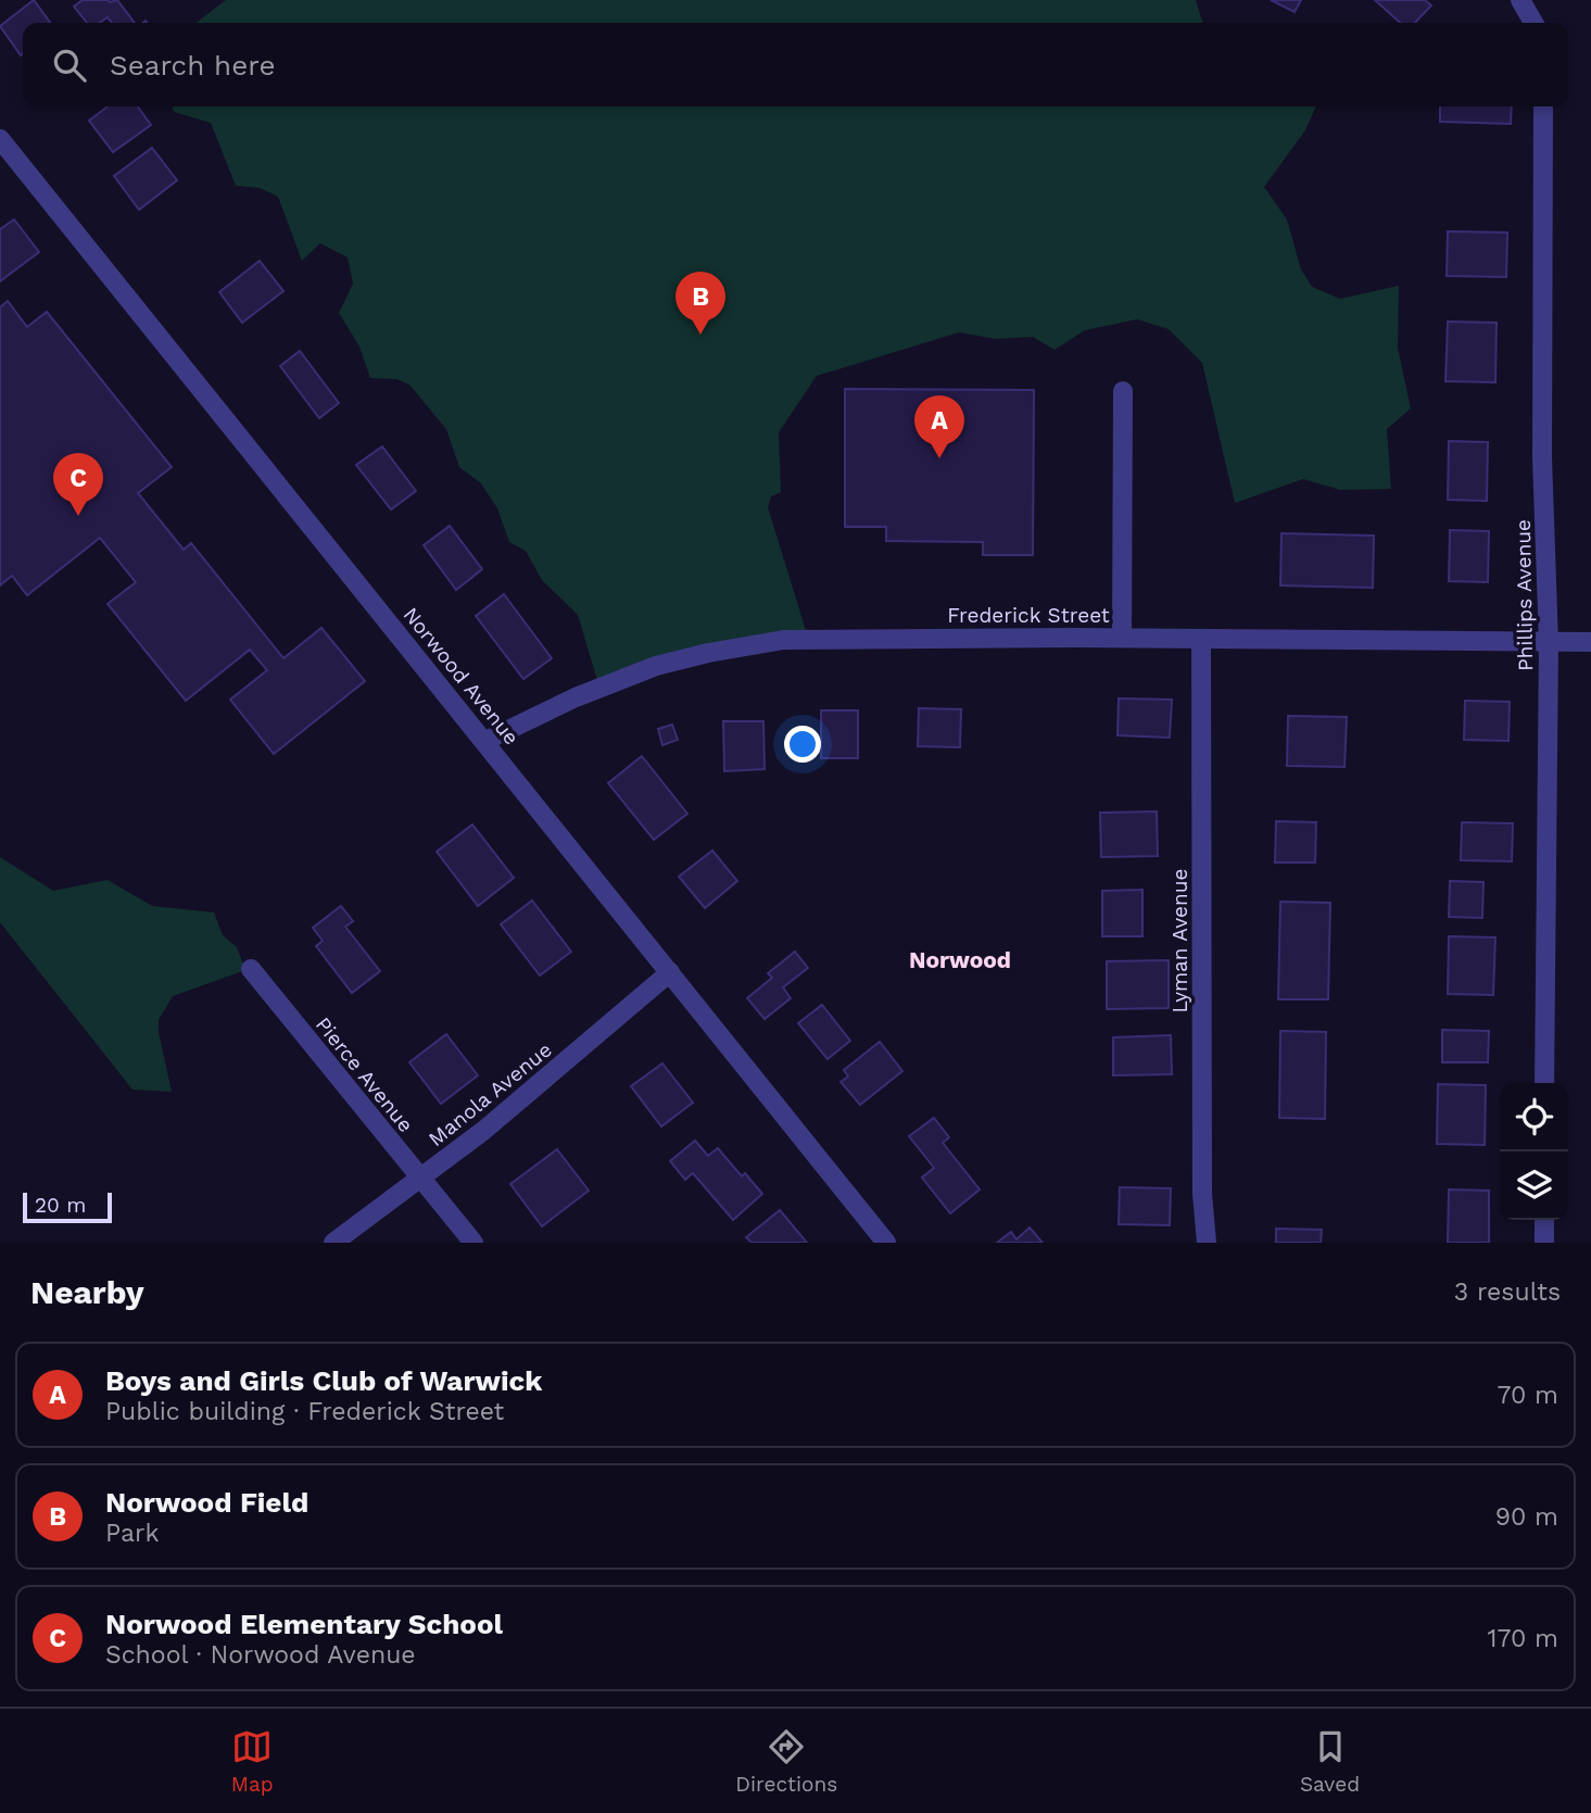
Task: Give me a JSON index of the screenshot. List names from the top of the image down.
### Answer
{
  "streets": {
    "street": [
      "Phillips Avenue",
      "Frederick Street",
      "Norwood Avenue",
      "Lyman Avenue",
      "Pierce Avenue",
      "Manola Avenue"
    ]
  },
  "crossings": [
    ["Phillips Avenue", "Frederick Street"],
    ["Frederick Street", "Norwood Avenue"],
    ["Frederick Street", "Lyman Avenue"],
    ["Norwood Avenue", "Manola Avenue"],
    ["Pierce Avenue", "Manola Avenue"]
  ],
  "districts": ["Norwood"],
  "scale_bar": "20 m",
  "page": {
    "search": "Search here",
    "pins": ["B", "A", "C"],
    "scale": "20 m",
    "heading": ["Nearby", "3 results"],
    "list": [
      {
        "mark": "A",
        "name": "Boys and Girls Club of Warwick",
        "note": "Public building · Frederick Street",
        "value": "70 m"
      },
      {
        "mark": "B",
        "name": "Norwood Field",
        "note": "Park",
        "value": "90 m"
      },
      {
        "mark": "C",
        "name": "Norwood Elementary School",
        "note": "School · Norwood Avenue",
        "value": "170 m"
      }
    ],
    "nav": ["Map", "Directions", "Saved"]
  }
}
